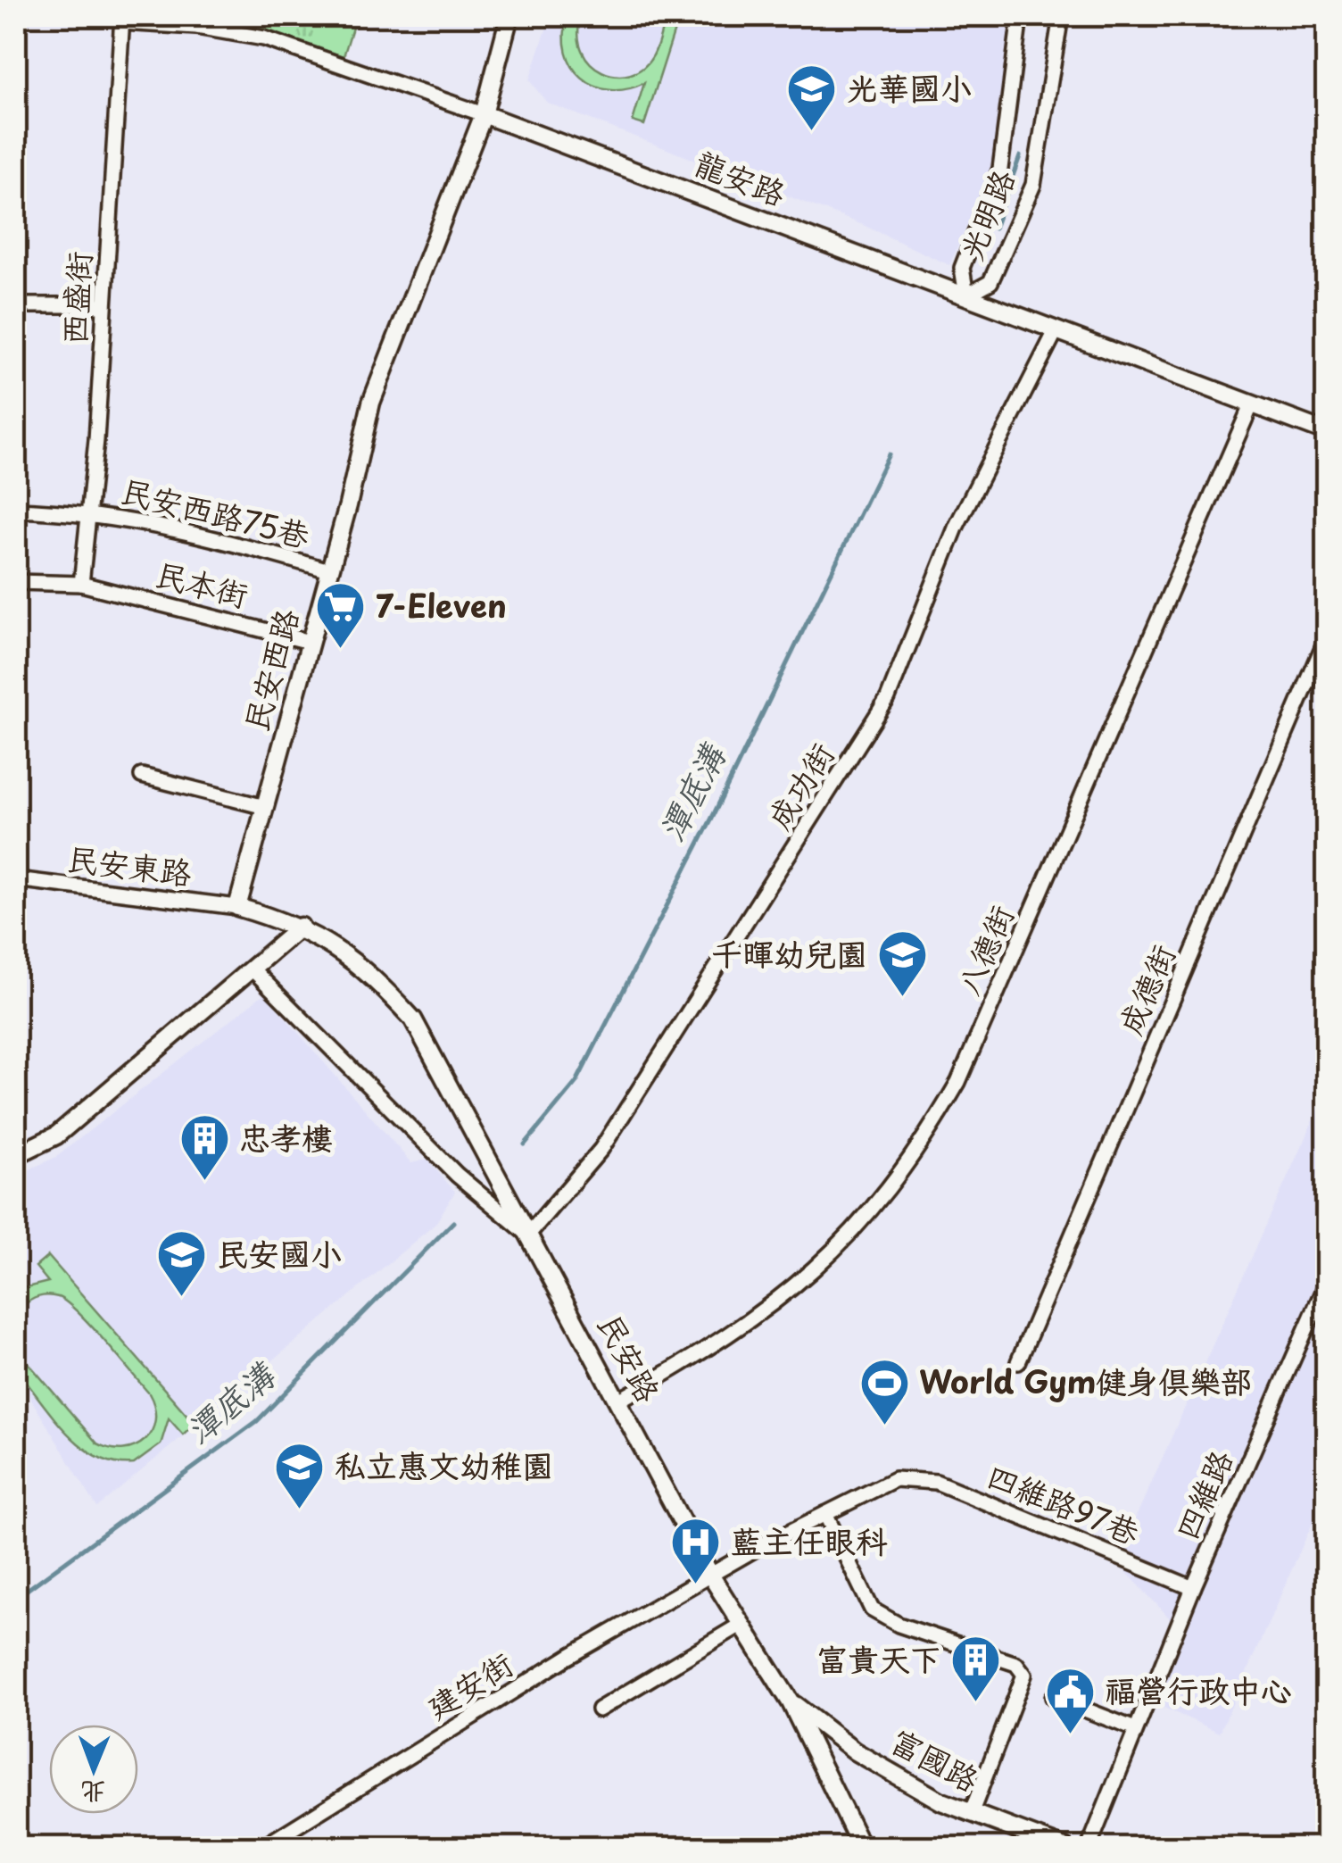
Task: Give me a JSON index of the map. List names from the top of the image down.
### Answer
{
  "streets": {
    "street": [
      "龍安路",
      "光明路",
      "西盛街",
      "民安西路75巷",
      "民本街",
      "民安西路",
      "成功街",
      "民安東路",
      "八德街",
      "成德街",
      "民安路",
      "四維路",
      "四維路97巷",
      "建安街",
      "富國路"
    ]
  },
  "crossings": [
    ["龍安路", "光明路"],
    ["龍安路", "西盛街"],
    ["龍安路", "民安西路"],
    ["龍安路", "成功街"],
    ["龍安路", "八德街"],
    ["西盛街", "民安西路75巷"],
    ["西盛街", "民本街"],
    ["民安西路75巷", "民安西路"],
    ["民本街", "民安西路"],
    ["民安西路", "民安東路"],
    ["成功街", "民安路"],
    ["八德街", "民安路"],
    ["民安路", "建安街"],
    ["民安路", "富國路"],
    ["四維路", "四維路97巷"],
    ["四維路97巷", "建安街"]
  ],
  "water": ["潭底溝"],
  "places": {
    "school or university": [
      "光華國小",
      "千暉幼兒園",
      "民安國小",
      "私立惠文幼稚園"
    ],
    "supermarket": ["7-Eleven"],
    "building": ["忠孝樓", "富貴天下"],
    "sports": ["World Gym健身俱樂部"],
    "hospital": ["藍主任眼科"],
    "public building": ["福營行政中心"]
  },
  "north": "bottom"
}
